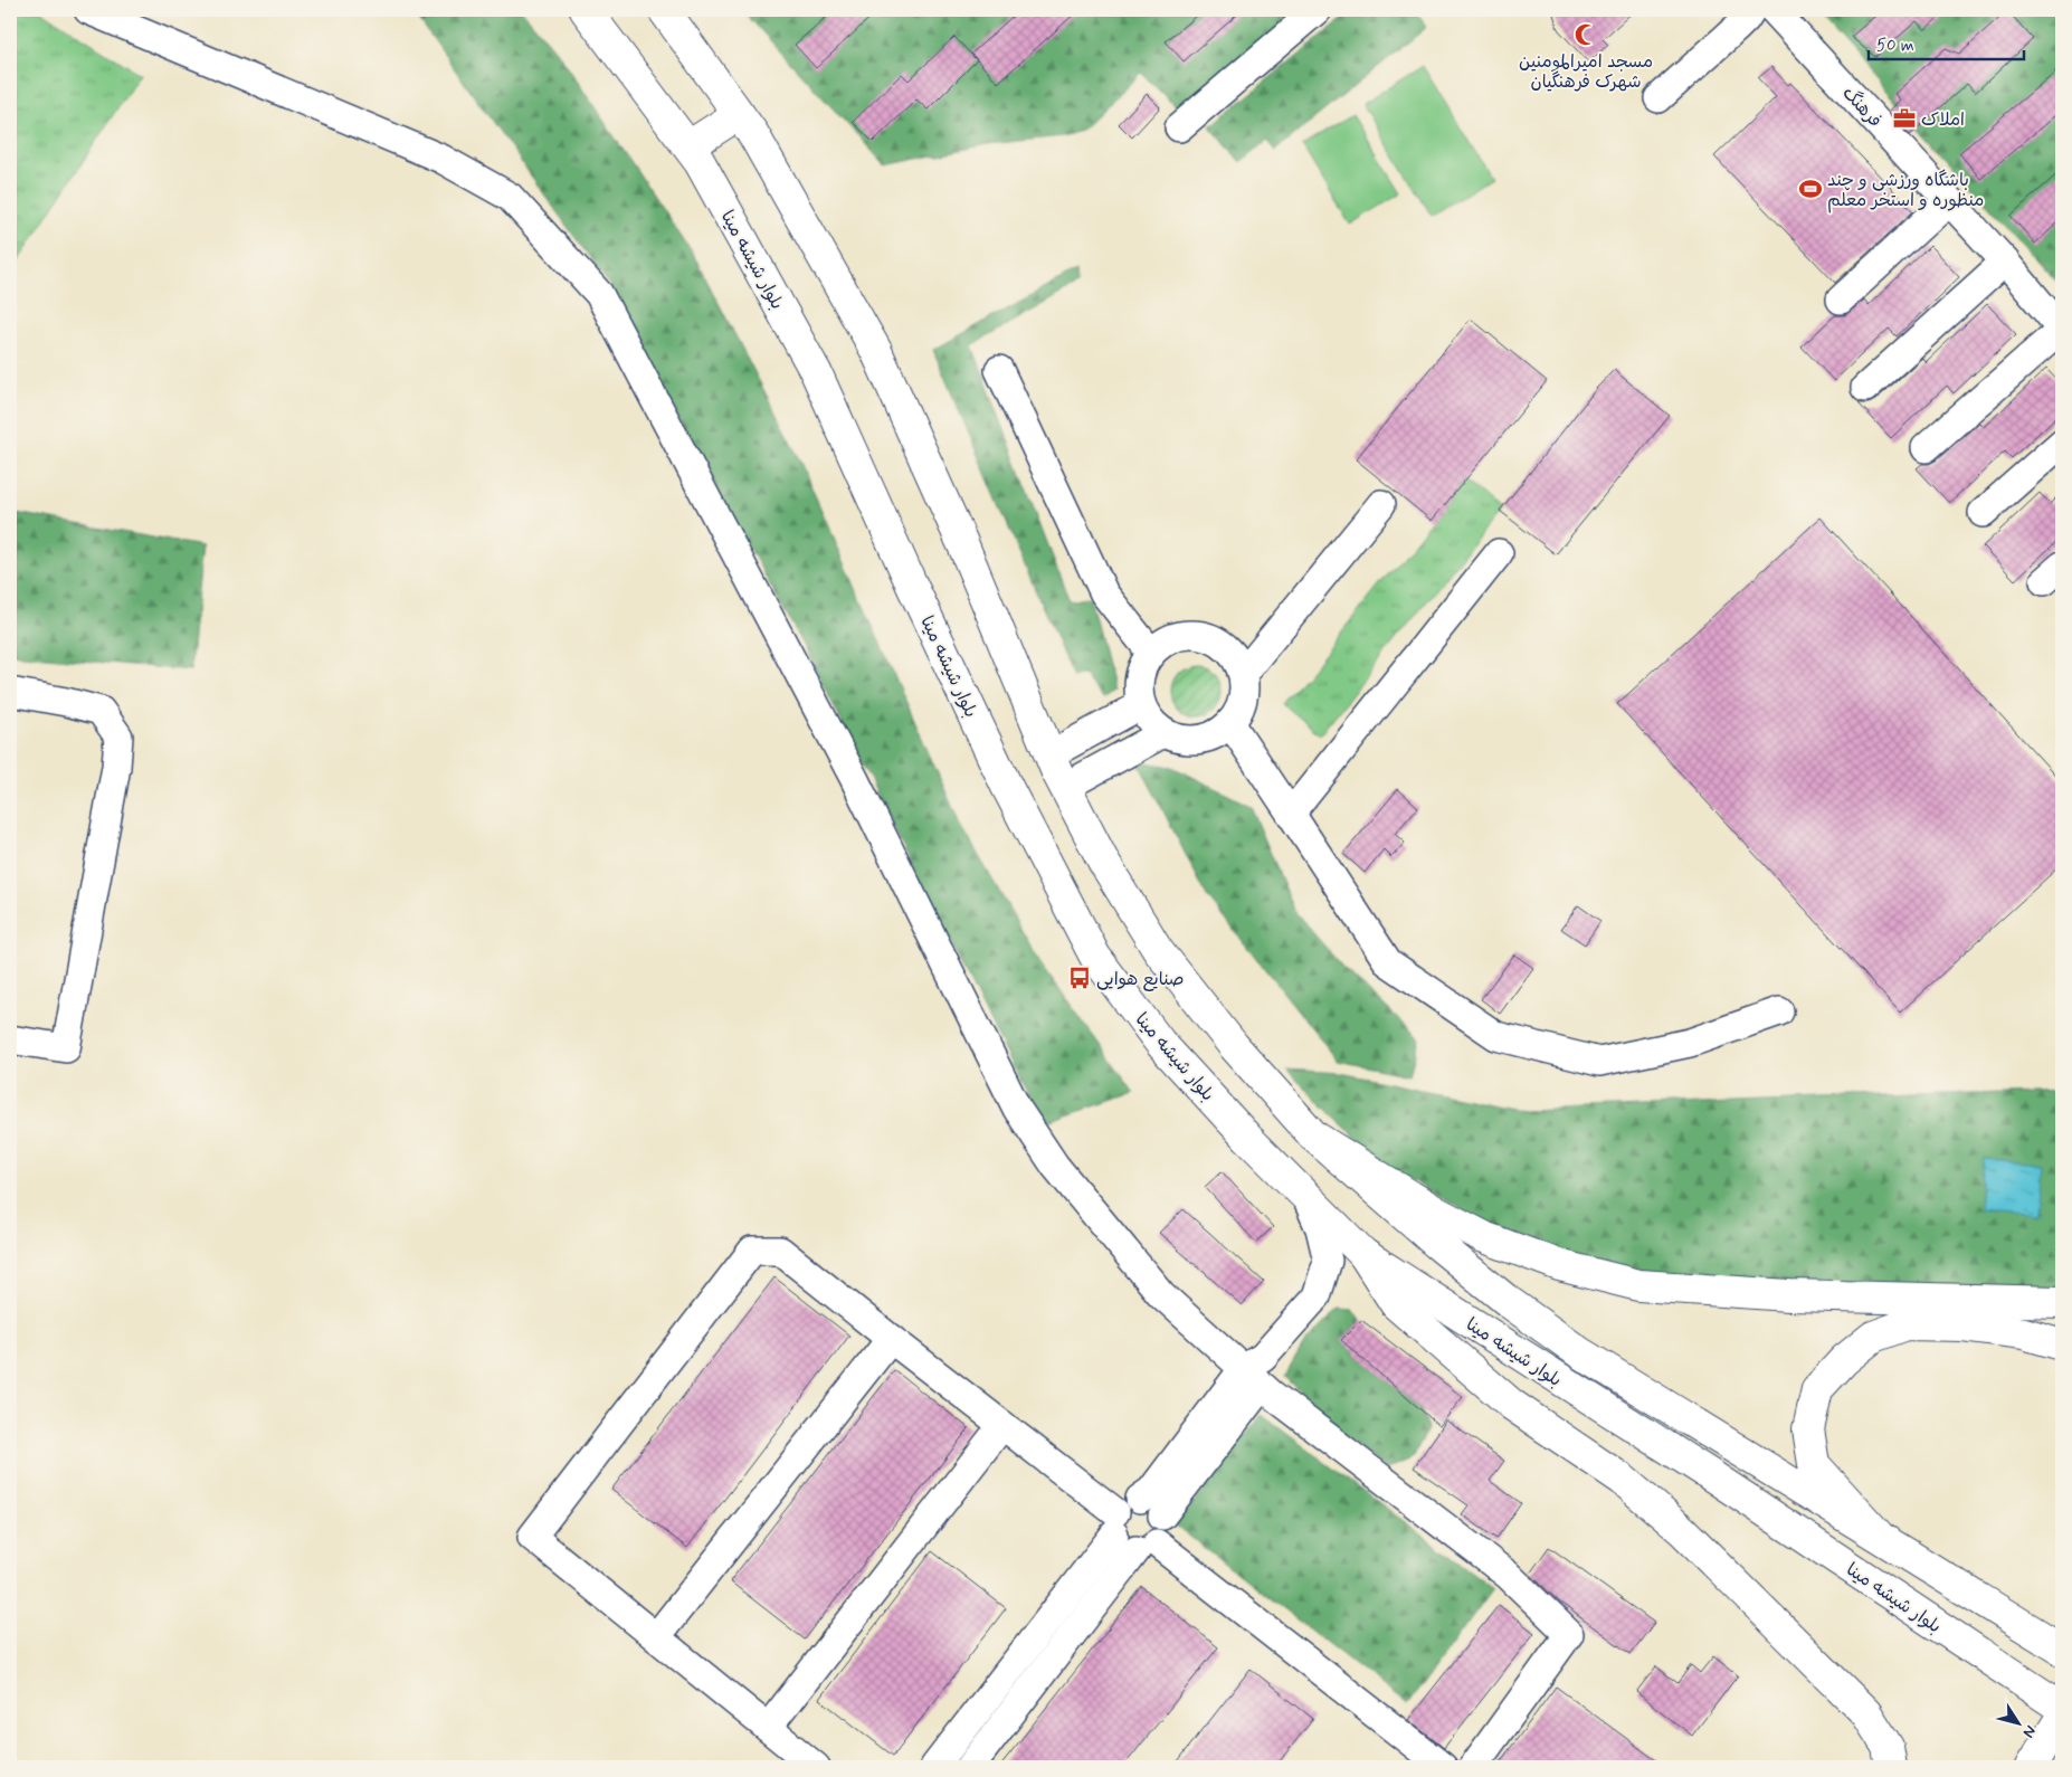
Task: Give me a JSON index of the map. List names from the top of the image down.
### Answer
{
  "streets": {
    "main road": ["بلوار شیشه مینا"],
    "street": ["فرهنگ"]
  },
  "places": {
    "mosque": ["مسجد امیرالمومنین شهرک فرهنگیان"],
    "office": ["املاک"],
    "sports": ["باشگاه ورزشی و چند منظوره و استخر معلم"],
    "bus stop": ["صنایع هوایی"]
  },
  "scale_bar": "50 m",
  "north": "bottom right"
}
